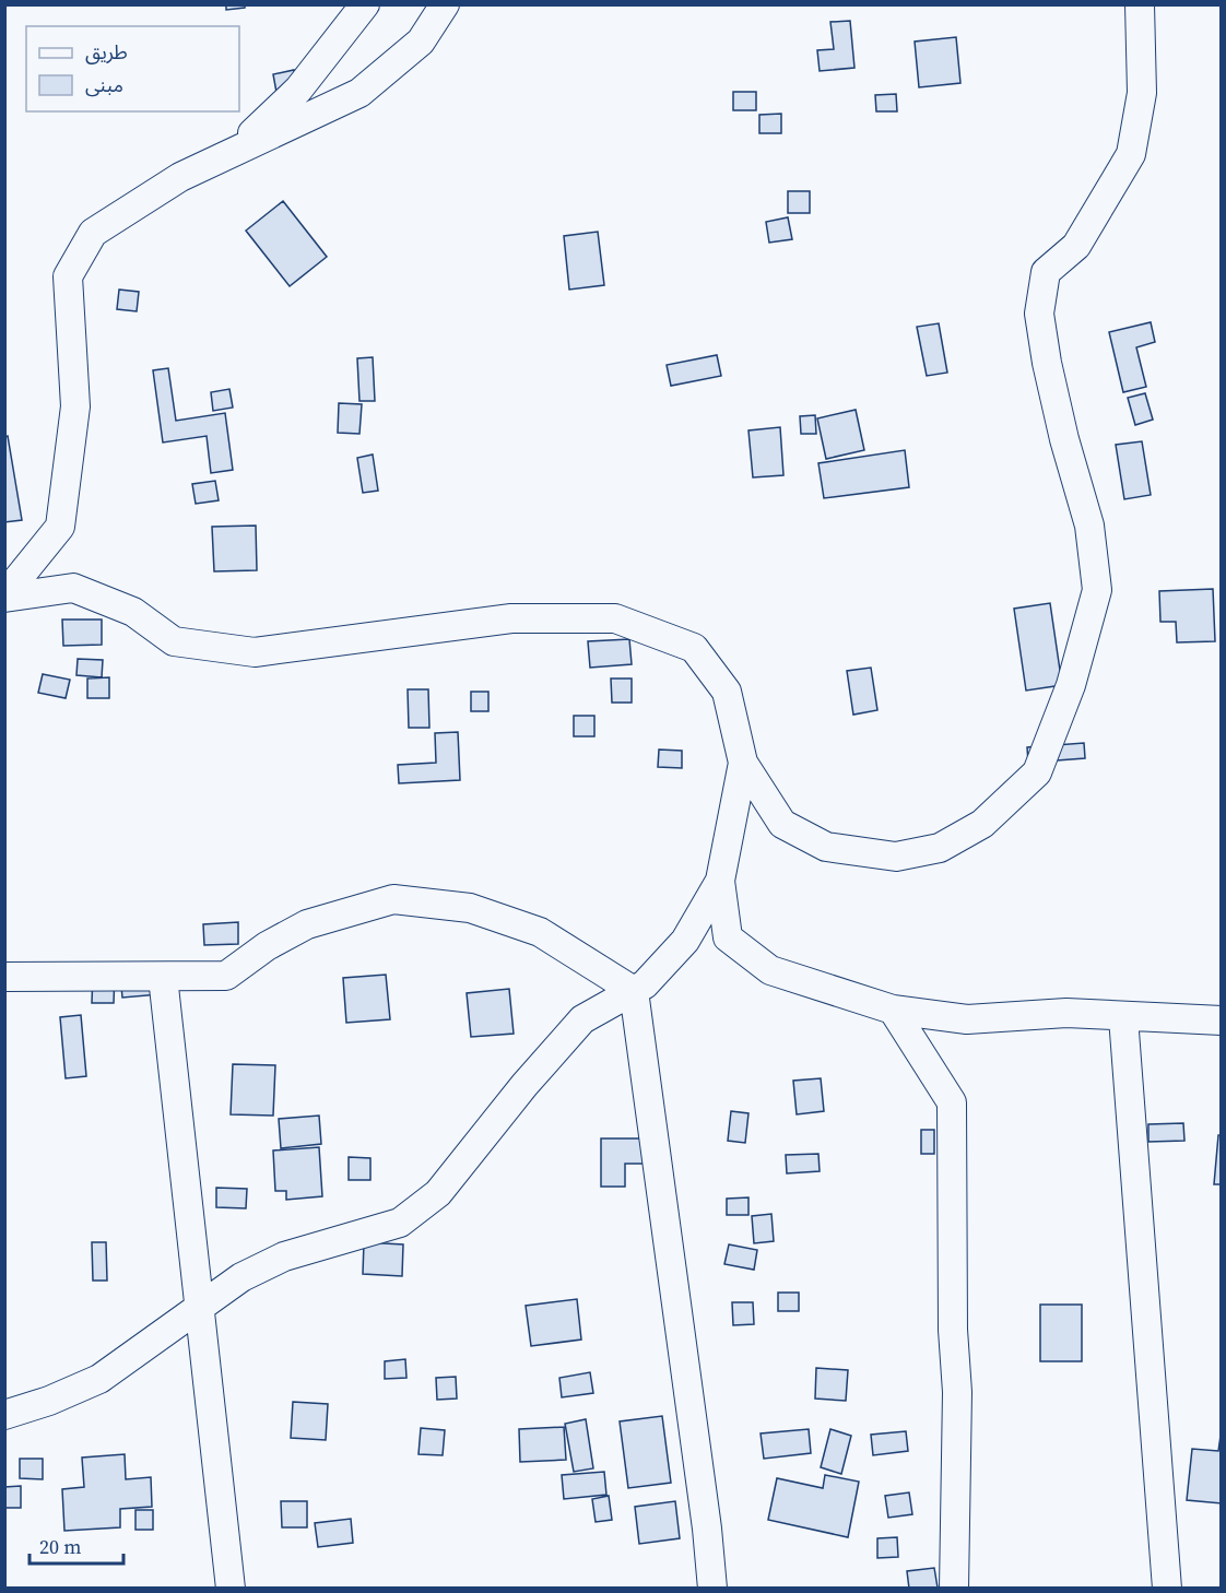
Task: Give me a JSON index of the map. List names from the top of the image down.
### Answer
{
  "legend": ["طريق", "مبنى"],
  "scale_bar": "20 m"
}
